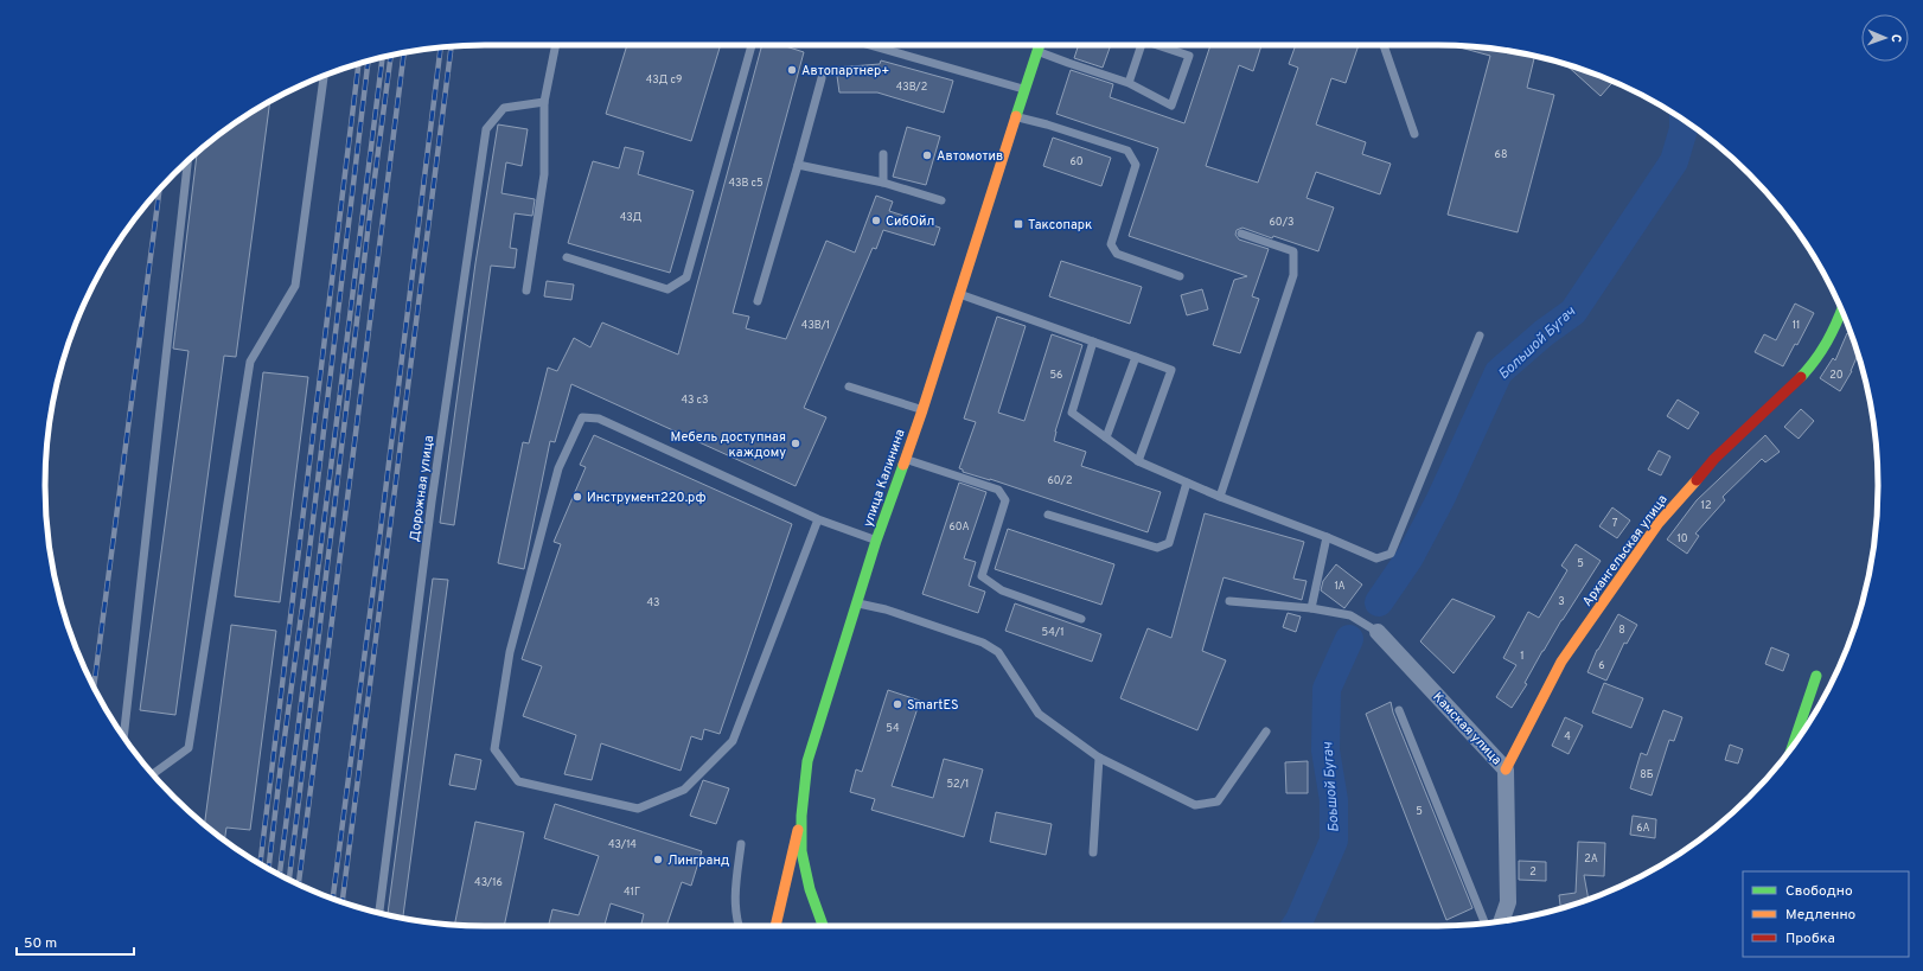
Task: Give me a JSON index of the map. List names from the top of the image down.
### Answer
{
  "streets": {
    "main road": ["улица Калинина", "Архангельская улица"],
    "street": ["Камская улица"],
    "lane": ["Дорожная улица"]
  },
  "crossings": [
    ["Архангельская улица", "Камская улица"]
  ],
  "water": ["Большой Бугач", "Боьшой Бугач"],
  "places": {
    "other": [
      "Автопартнер+",
      "Автомотив",
      "СибОйл",
      "Мебель доступная каждому",
      "Инструмент220.рф",
      "SmartES",
      "Лингранд"
    ],
    "transit": ["Таксопарк"]
  },
  "house_numbers": [
    "43Д с9",
    "43В/2",
    "68",
    "60",
    "43В с5",
    "43Д",
    "60/3",
    "43В/1",
    "11",
    "56",
    "20",
    "43 с3",
    "60/2",
    "12",
    "7",
    "60А",
    "10",
    "5",
    "1А",
    "3",
    "43",
    "8",
    "54/1",
    "1",
    "6",
    "54",
    "4",
    "8Б",
    "52/1",
    "5",
    "6А",
    "43/14",
    "2А",
    "2",
    "43/16",
    "41Г"
  ],
  "legend": ["Свободно", "Медленно", "Пробка"],
  "scale_bar": "50 m",
  "north": "right"
}
